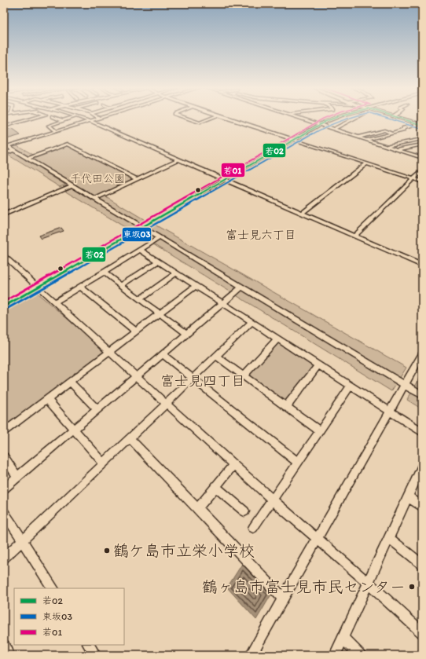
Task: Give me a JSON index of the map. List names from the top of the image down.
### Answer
{
  "districts": ["富士見六丁目", "富士見四丁目"],
  "parks": ["千代田公園"],
  "places": ["鶴ケ島市立栄小学校", "鶴ヶ島市富士見市民センター"],
  "lines": ["transit line 若02", "transit line 東坂03", "transit line 若01"],
  "legend": ["若02", "東坂03", "若01"]
}
